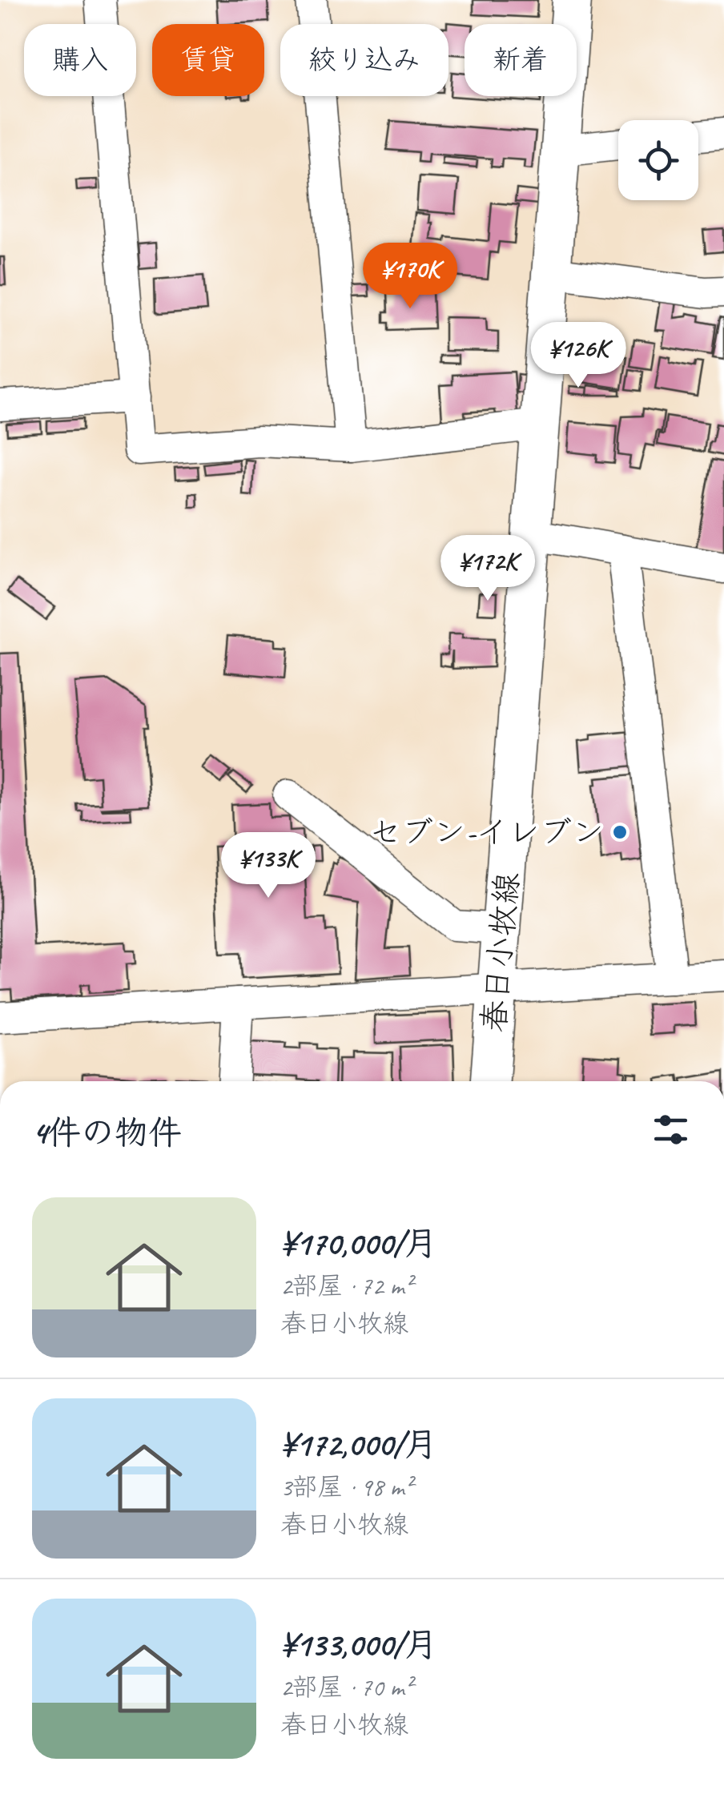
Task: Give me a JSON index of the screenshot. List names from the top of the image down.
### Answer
{
  "streets": {
    "main road": ["春日小牧線"]
  },
  "places": ["セブン-イレブン"],
  "page": {
    "chip": [
      "購入",
      "賃貸",
      "絞り込み",
      "新着"
    ],
    "price": [
      "¥170K",
      "¥126K",
      "¥172K",
      "¥133K"
    ],
    "heading": "4件の物件",
    "list": [
      {
        "name": "¥170,000/月",
        "note": "2部屋 · 72 m² · 春日小牧線"
      },
      {
        "name": "¥172,000/月",
        "note": "3部屋 · 98 m² · 春日小牧線"
      },
      {
        "name": "¥133,000/月",
        "note": "2部屋 · 70 m² · 春日小牧線"
      }
    ]
  }
}
